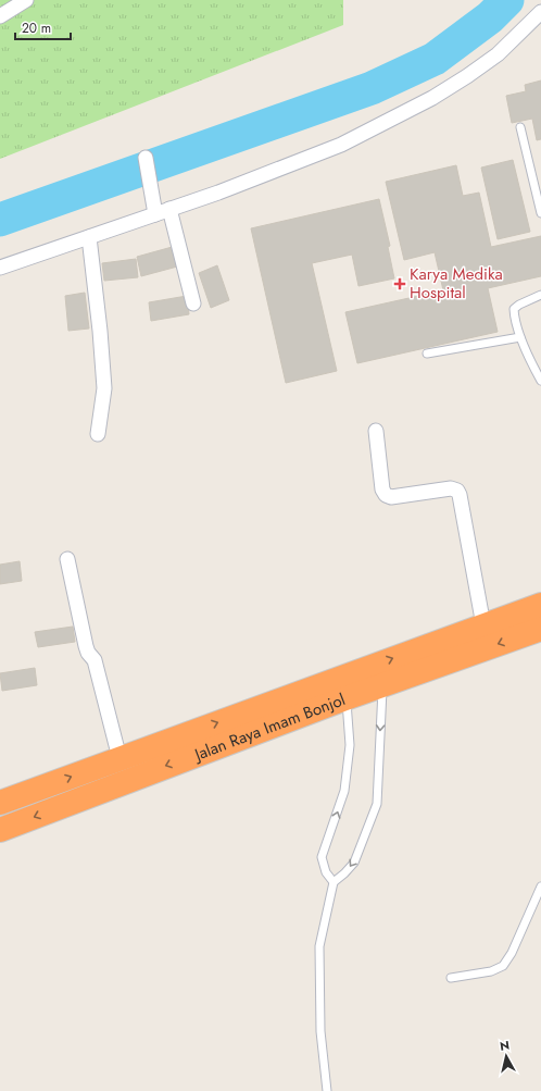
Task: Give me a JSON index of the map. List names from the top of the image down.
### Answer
{
  "streets": {
    "highway": ["Jalan Raya Imam Bonjol"]
  },
  "places": {
    "health": ["Karya Medika Hospital"]
  },
  "scale_bar": "20 m",
  "north": "top"
}
